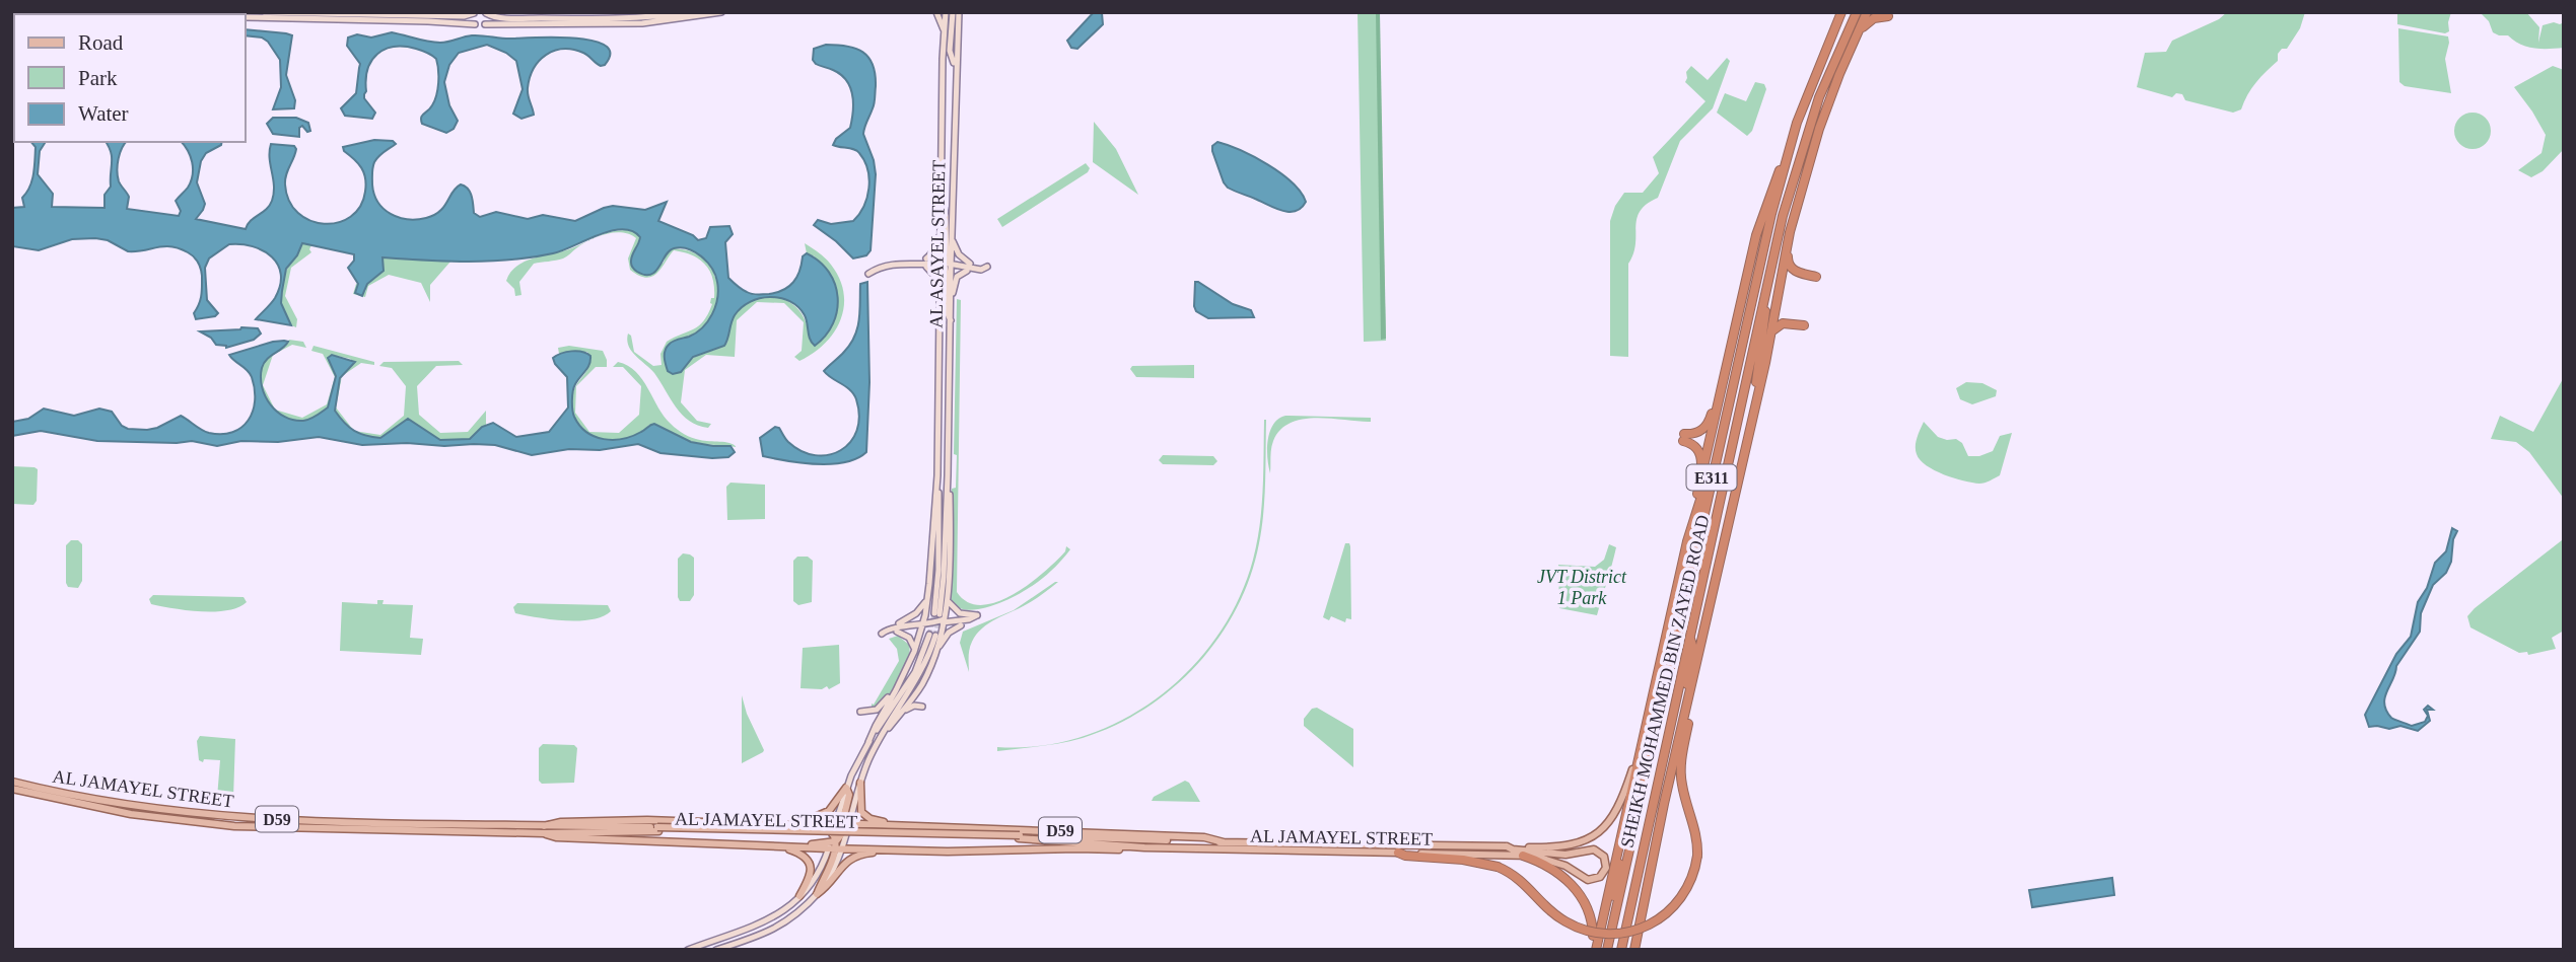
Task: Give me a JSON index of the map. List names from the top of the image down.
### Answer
{
  "streets": {
    "highway": ["E311", "SHEIKH MOHAMMED BIN ZAYED ROAD"],
    "main road": ["AL ASAYEL STREET", "AL JAMAYEL STREET", "D59"]
  },
  "crossings": [
    ["AL ASAYEL STREET", "D59"],
    ["AL JAMAYEL STREET", "D59"]
  ],
  "parks": ["JVT District 1 Park"],
  "legend": ["Road", "Park", "Water"]
}
